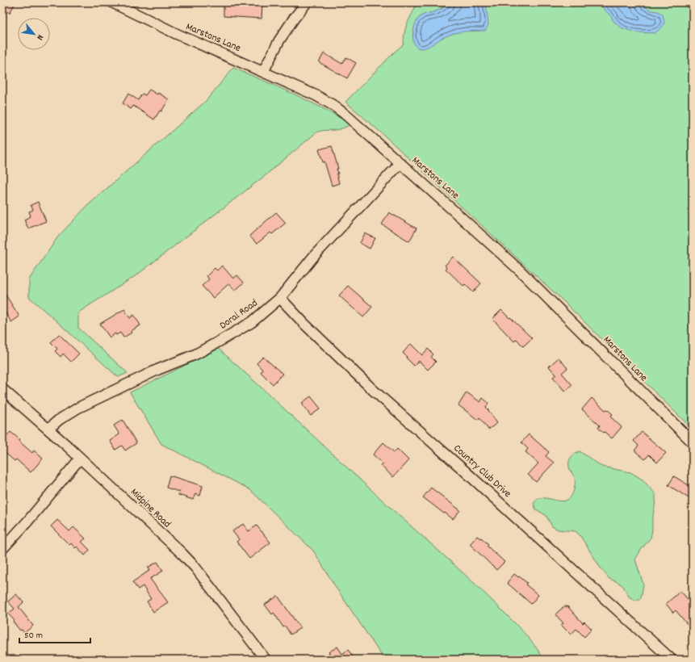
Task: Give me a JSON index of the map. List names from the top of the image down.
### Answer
{
  "streets": {
    "street": [
      "Marstons Lane",
      "Doral Road",
      "Country Club Drive",
      "Midpine Road"
    ]
  },
  "crossings": [
    ["Marstons Lane", "Doral Road"],
    ["Doral Road", "Country Club Drive"],
    ["Doral Road", "Midpine Road"]
  ],
  "scale_bar": "50 m",
  "north": "bottom right"
}
